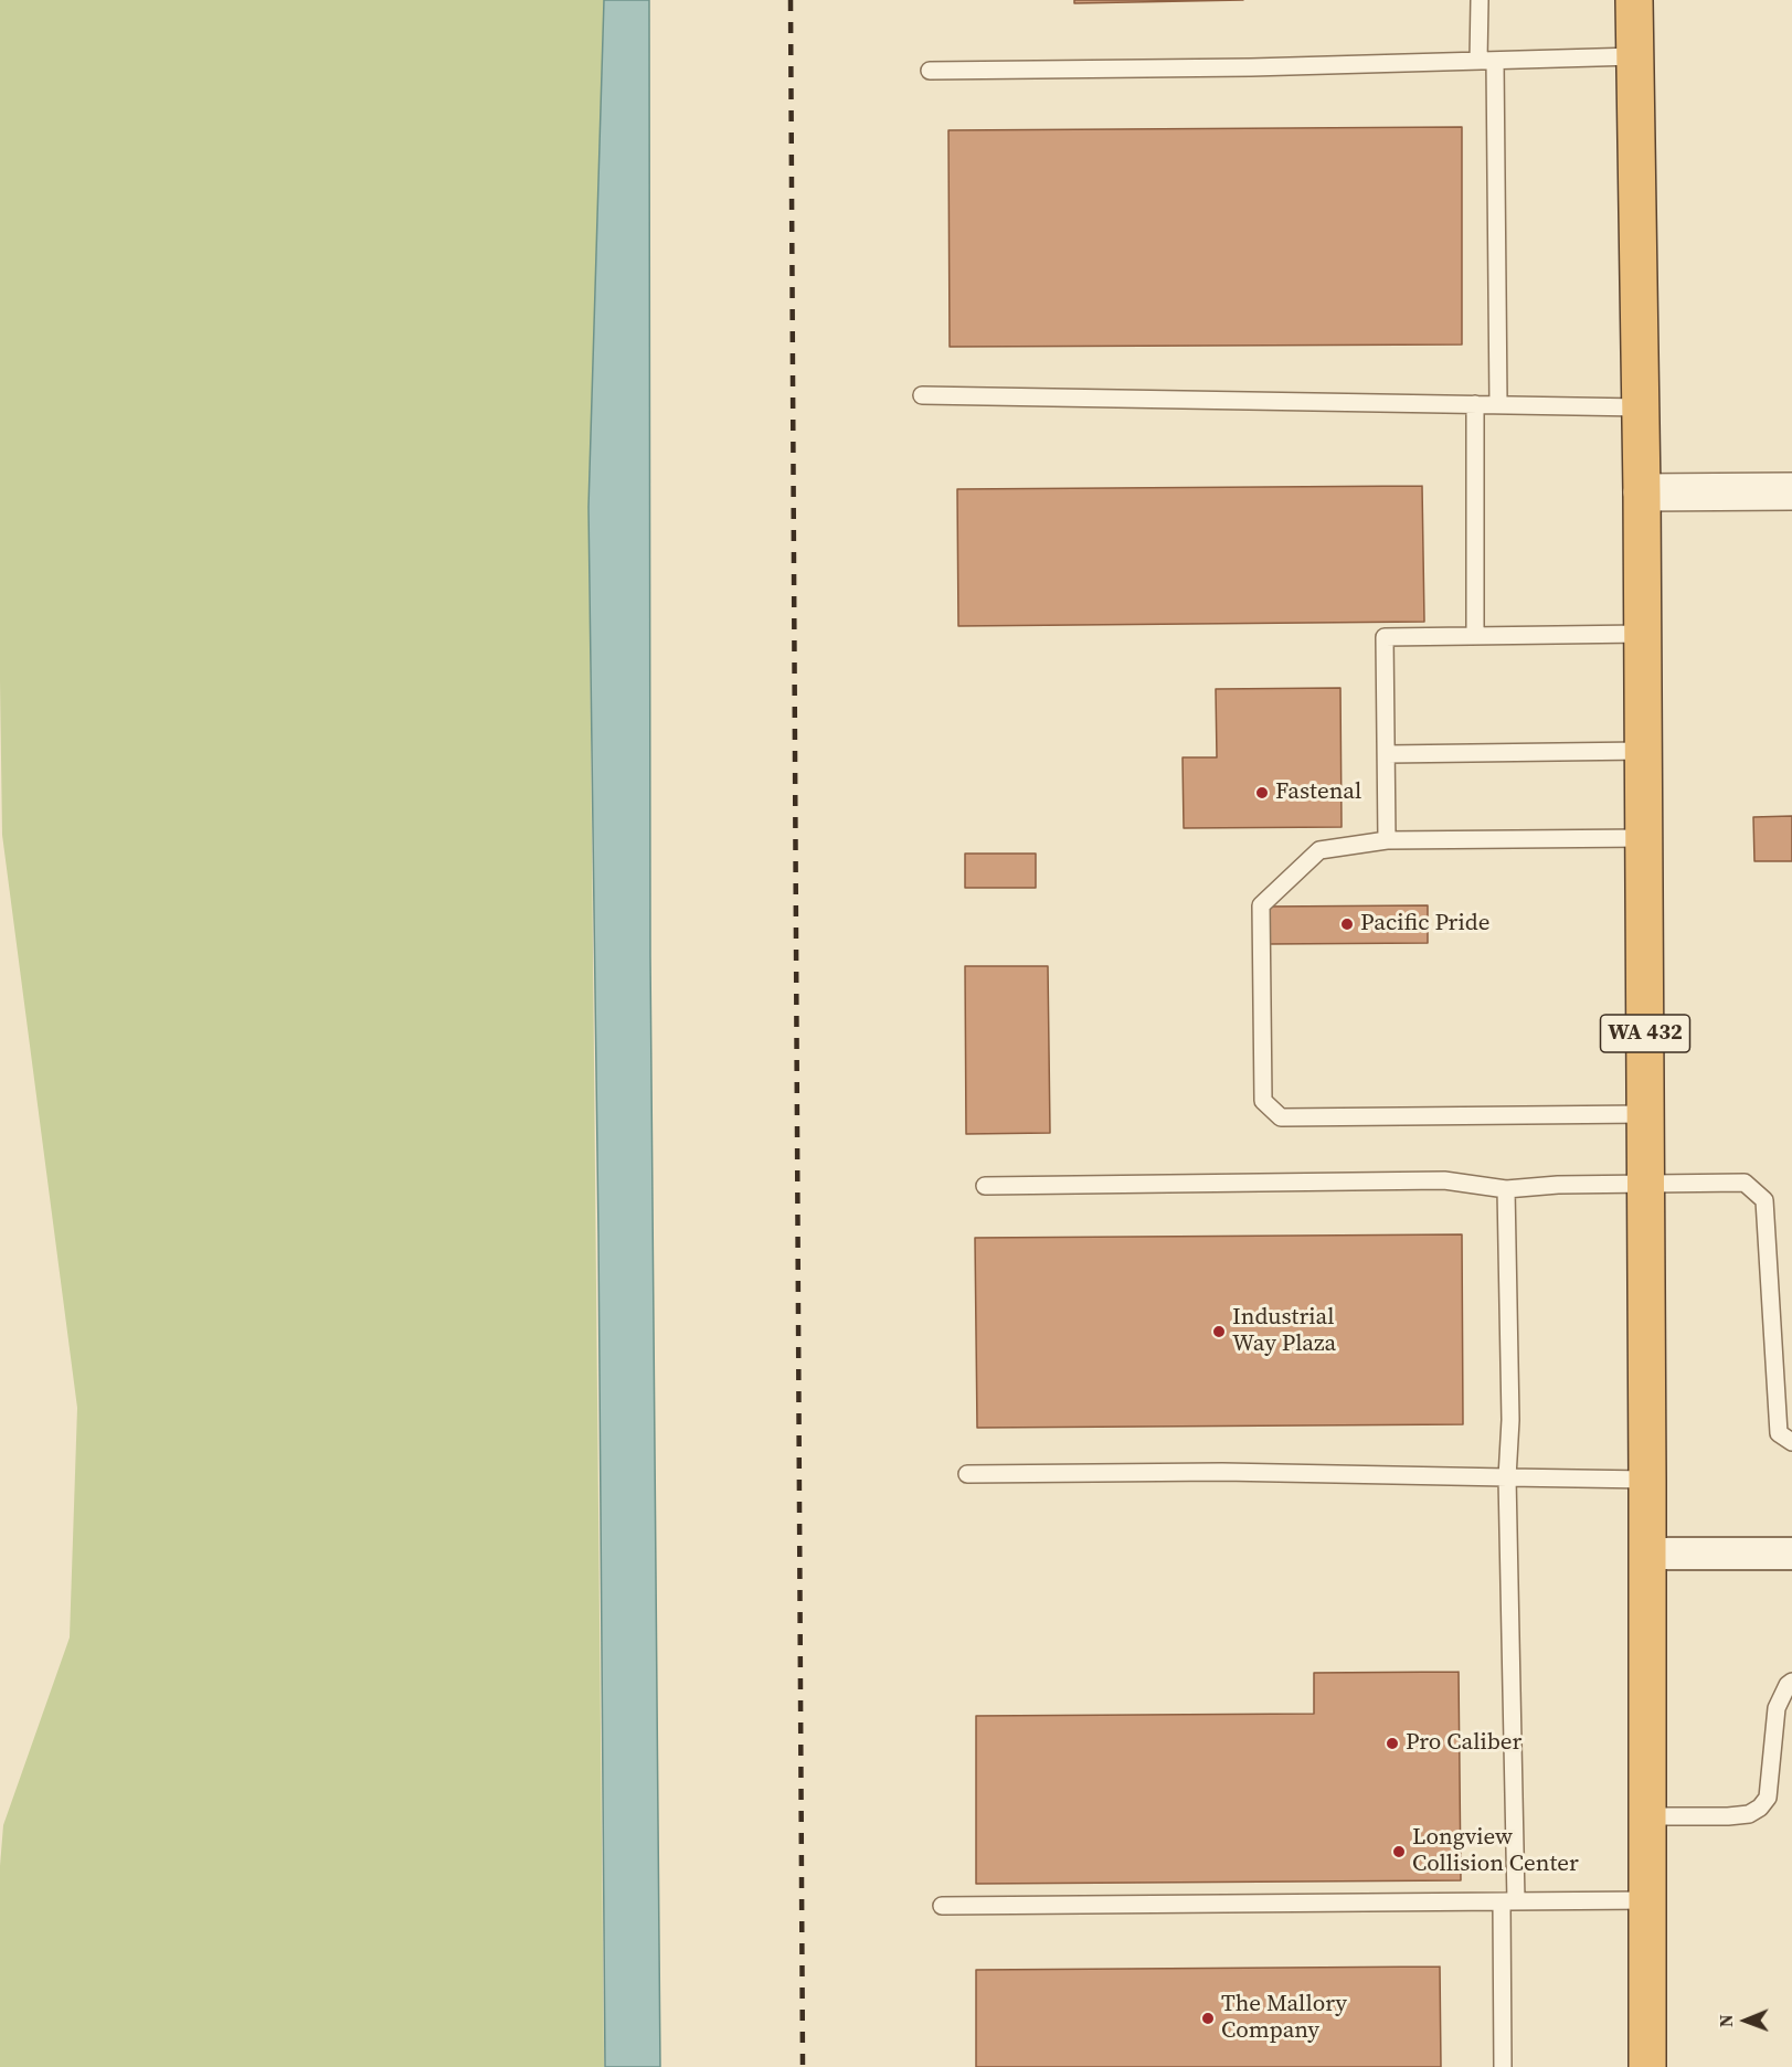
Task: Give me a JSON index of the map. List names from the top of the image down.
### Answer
{
  "streets": {
    "highway": ["WA 432"]
  },
  "places": [
    "Fastenal",
    "Pacific Pride",
    "Industrial Way Plaza",
    "Pro Caliber",
    "Longview Collision Center",
    "The Mallory Company"
  ],
  "north": "left"
}
